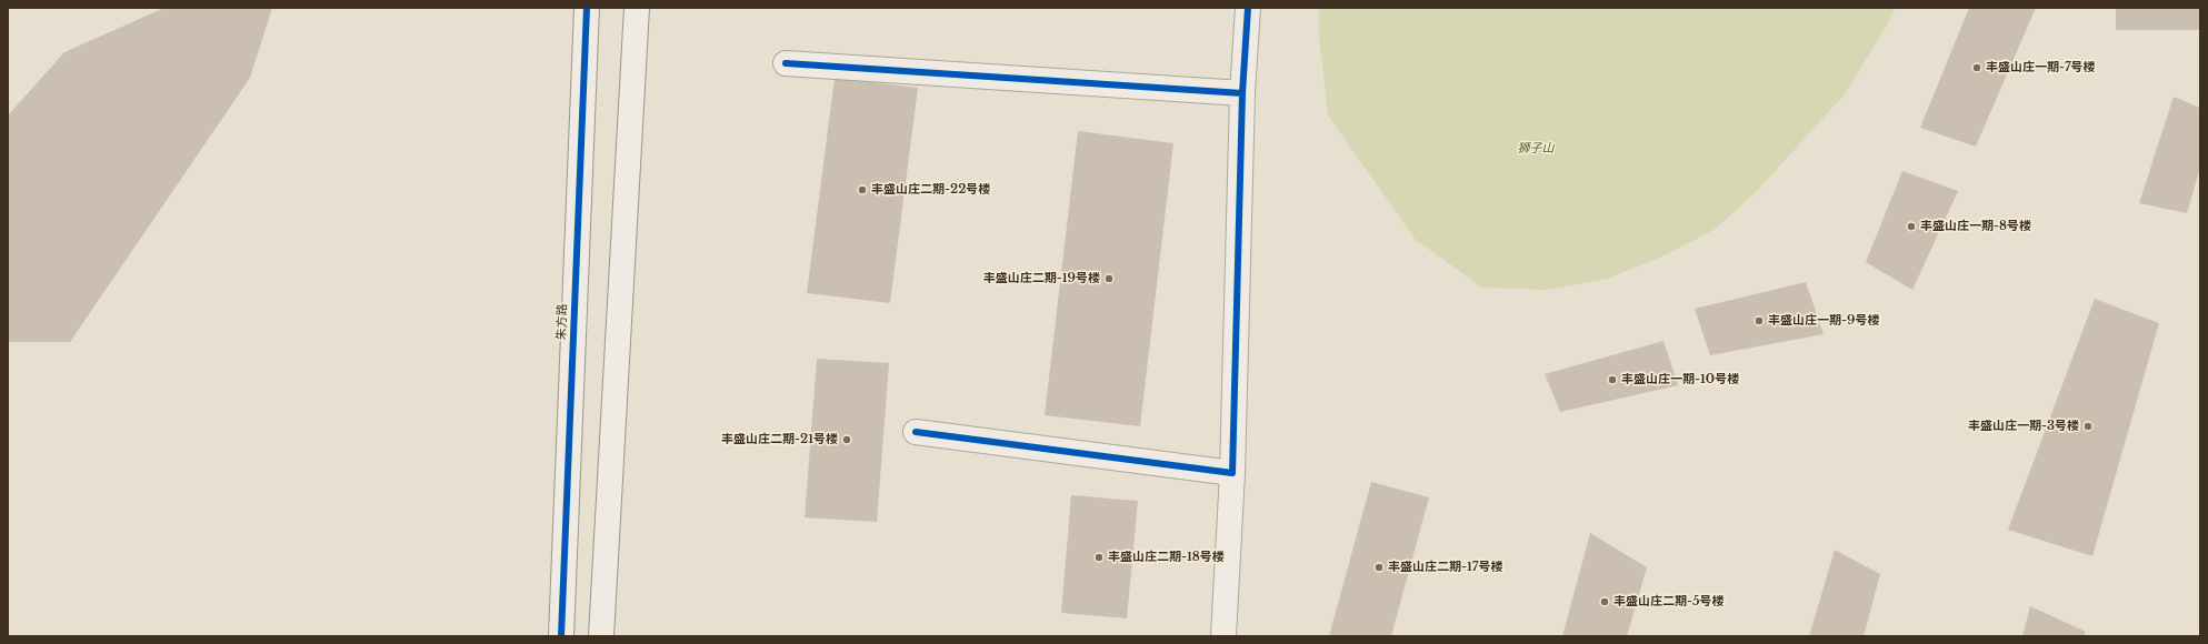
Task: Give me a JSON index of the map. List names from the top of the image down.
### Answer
{
  "streets": {
    "street": ["朱方路"]
  },
  "parks": ["狮子山"],
  "places": [
    "丰盛山庄一期-7号楼",
    "丰盛山庄二期-22号楼",
    "丰盛山庄一期-8号楼",
    "丰盛山庄二期-19号楼",
    "丰盛山庄一期-9号楼",
    "丰盛山庄一期-10号楼",
    "丰盛山庄一期-3号楼",
    "丰盛山庄二期-21号楼",
    "丰盛山庄二期-18号楼",
    "丰盛山庄二期-17号楼",
    "丰盛山庄二期-5号楼"
  ]
}
